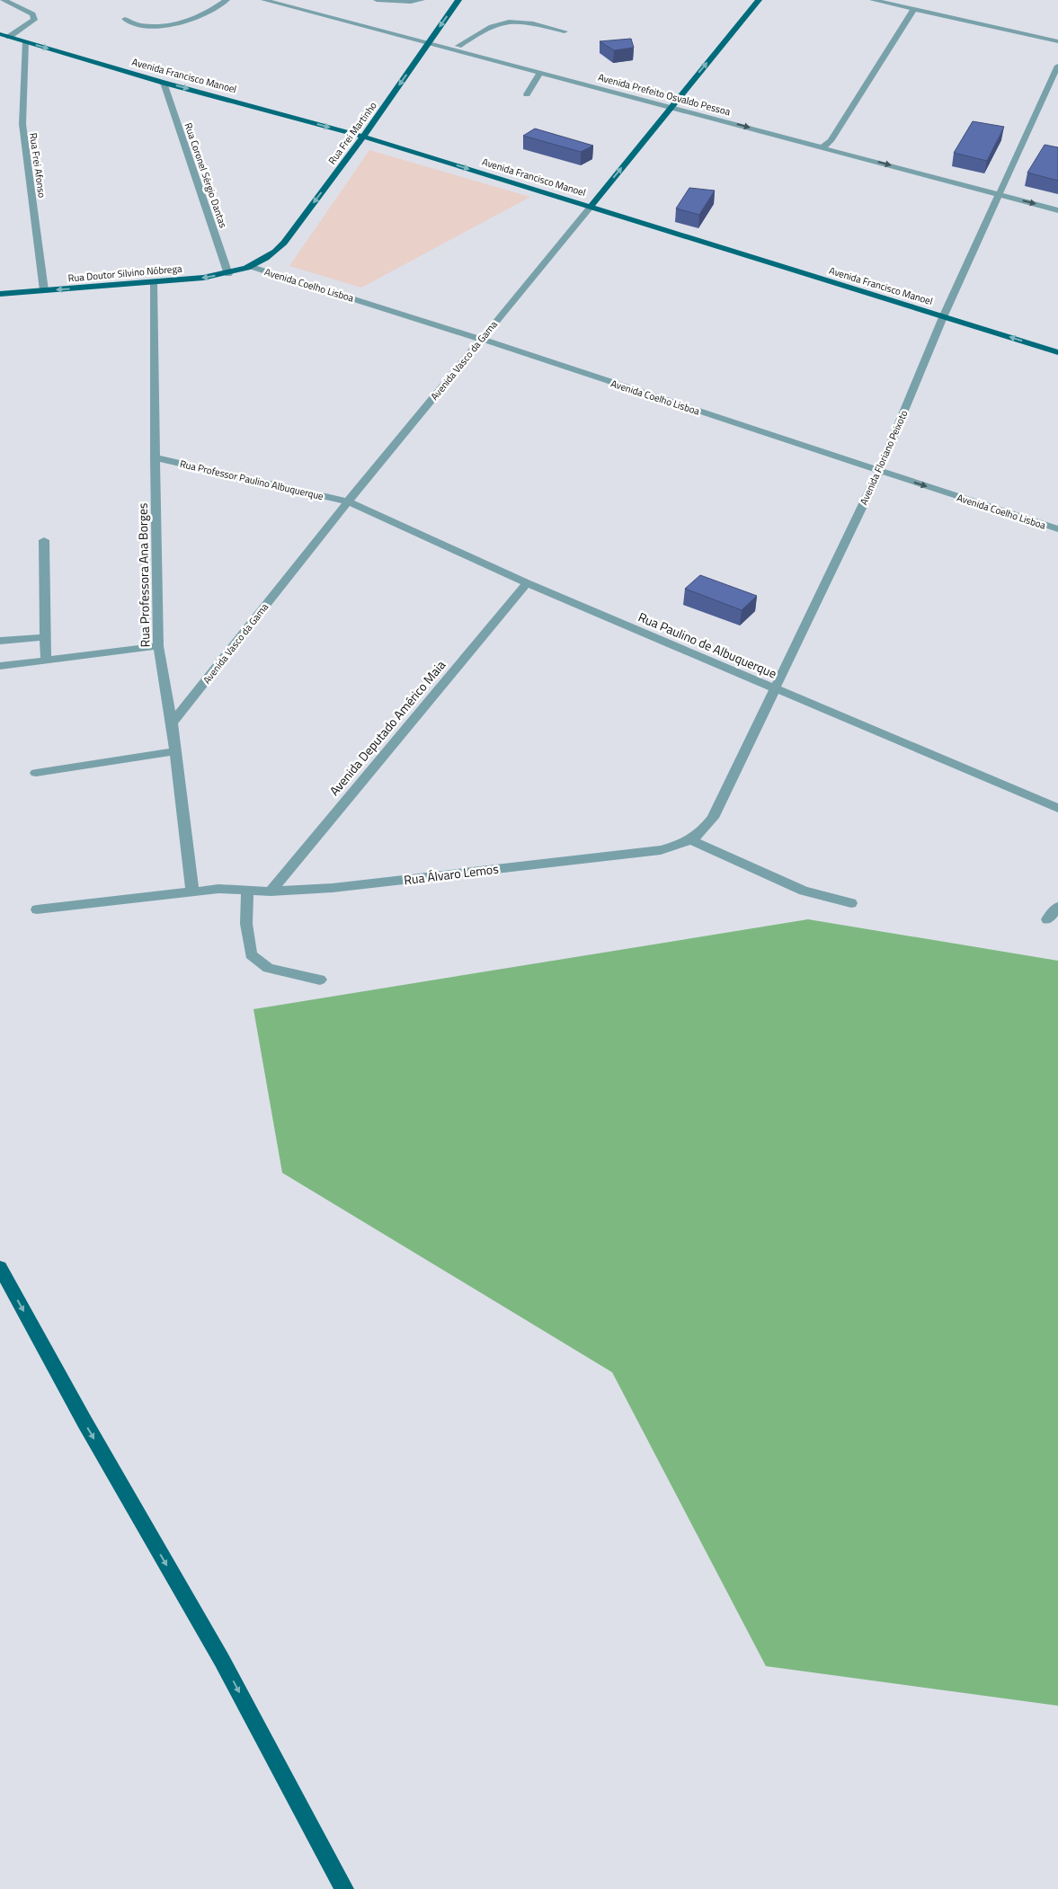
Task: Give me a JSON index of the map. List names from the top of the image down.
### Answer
{
  "streets": {
    "main road": [
      "Avenida Francisco Manoel",
      "Rua Frei Martinho",
      "Rua Doutor Silvino Nóbrega",
      "Avenida Vasco da Gama"
    ],
    "street": [
      "Avenida Prefeito Osvaldo Pessoa",
      "Rua Frei Afonso",
      "Rua Coronel Sérgio Dantas",
      "Avenida Coelho Lisboa",
      "Avenida Floriano Peixoto",
      "Rua Professor Paulino Albuquerque",
      "Rua Professora Ana Borges",
      "Rua Paulino de Albuquerque",
      "Avenida Deputado Américo Maia",
      "Rua Álvaro Lemos"
    ]
  },
  "crossings": [
    ["Avenida Francisco Manoel", "Rua Frei Martinho"],
    ["Avenida Francisco Manoel", "Rua Frei Afonso"],
    ["Avenida Francisco Manoel", "Rua Coronel Sérgio Dantas"],
    ["Avenida Francisco Manoel", "Avenida Vasco da Gama"],
    ["Avenida Francisco Manoel", "Avenida Floriano Peixoto"],
    ["Avenida Prefeito Osvaldo Pessoa", "Rua Frei Martinho"],
    ["Avenida Prefeito Osvaldo Pessoa", "Avenida Vasco da Gama"],
    ["Avenida Prefeito Osvaldo Pessoa", "Avenida Floriano Peixoto"],
    ["Rua Frei Martinho", "Rua Doutor Silvino Nóbrega"],
    ["Rua Frei Martinho", "Avenida Coelho Lisboa"],
    ["Rua Frei Afonso", "Rua Doutor Silvino Nóbrega"],
    ["Rua Coronel Sérgio Dantas", "Rua Doutor Silvino Nóbrega"],
    ["Rua Doutor Silvino Nóbrega", "Avenida Coelho Lisboa"],
    ["Rua Doutor Silvino Nóbrega", "Rua Professora Ana Borges"],
    ["Avenida Coelho Lisboa", "Avenida Vasco da Gama"],
    ["Avenida Coelho Lisboa", "Avenida Floriano Peixoto"],
    ["Avenida Vasco da Gama", "Rua Professor Paulino Albuquerque"],
    ["Avenida Vasco da Gama", "Rua Professora Ana Borges"],
    ["Avenida Vasco da Gama", "Rua Paulino de Albuquerque"],
    ["Avenida Floriano Peixoto", "Rua Paulino de Albuquerque"],
    ["Avenida Floriano Peixoto", "Rua Álvaro Lemos"],
    ["Rua Professor Paulino Albuquerque", "Rua Professora Ana Borges"],
    ["Rua Professor Paulino Albuquerque", "Rua Paulino de Albuquerque"],
    ["Rua Professora Ana Borges", "Rua Álvaro Lemos"],
    ["Rua Paulino de Albuquerque", "Avenida Deputado Américo Maia"],
    ["Avenida Deputado Américo Maia", "Rua Álvaro Lemos"]
  ],
  "one_way": ["Rua Frei Martinho", "Rua Doutor Silvino Nóbrega"]
}
